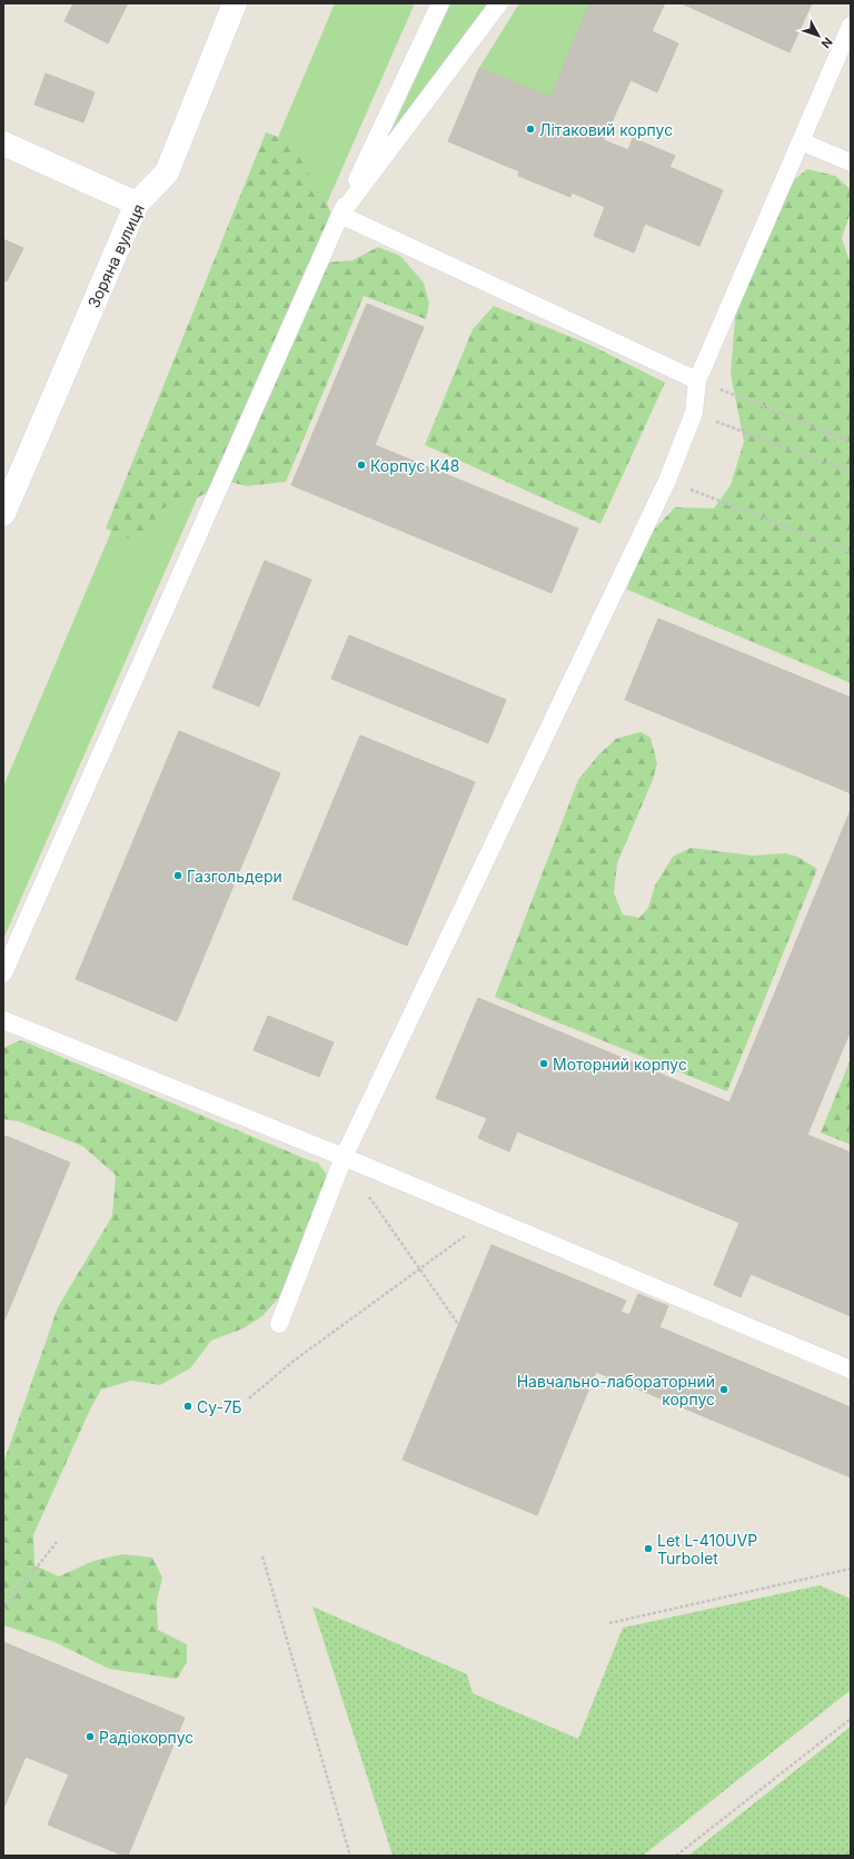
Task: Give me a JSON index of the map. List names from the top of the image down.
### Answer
{
  "streets": {
    "street": ["Зоряна вулиця"]
  },
  "places": [
    "Літаковий корпус",
    "Корпус К48",
    "Газгольдери",
    "Моторний корпус",
    "Навчально-лабораторний корпус",
    "Су-7Б",
    "Let L-410UVP Turbolet",
    "Радіокорпус"
  ],
  "north": "bottom right"
}
